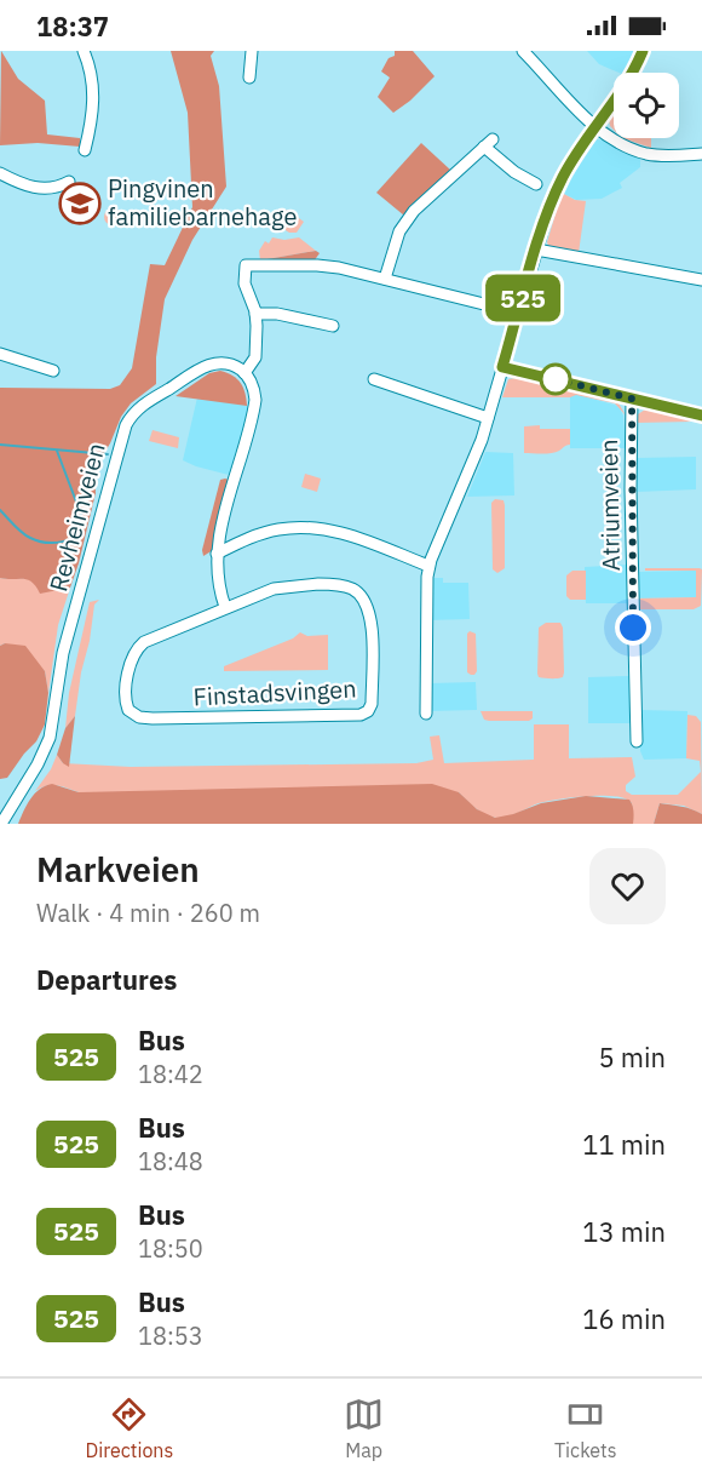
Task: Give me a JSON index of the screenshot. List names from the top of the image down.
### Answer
{
  "streets": {
    "street": ["Atriumveien", "Revheimveien", "Finstadsvingen"]
  },
  "places": {
    "school or university": ["Pingvinen familiebarnehage"]
  },
  "lines": ["bus line 525"],
  "page": {
    "status": "18:37",
    "on_map": "525",
    "heading": [
      ["Markveien", "Walk · 4 min · 260 m"],
      "Departures"
    ],
    "list": [
      {
        "mark": "525",
        "name": "Bus",
        "note": "18:42",
        "value": "5 min"
      },
      {
        "mark": "525",
        "name": "Bus",
        "note": "18:48",
        "value": "11 min"
      },
      {
        "mark": "525",
        "name": "Bus",
        "note": "18:50",
        "value": "13 min"
      },
      {
        "mark": "525",
        "name": "Bus",
        "note": "18:53",
        "value": "16 min"
      }
    ],
    "tabs": ["Directions", "Map", "Tickets"]
  }
}
